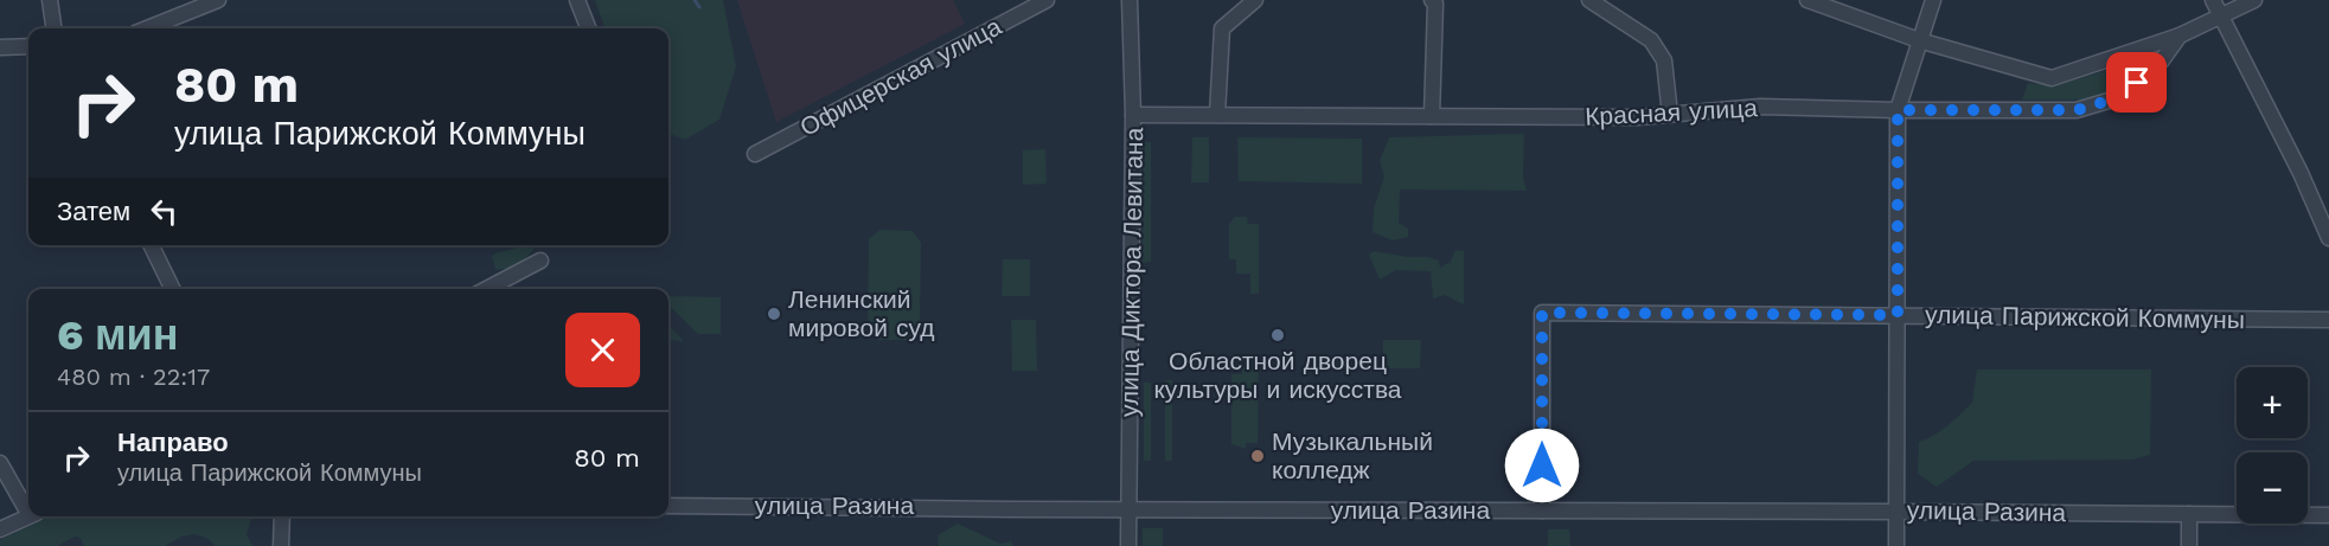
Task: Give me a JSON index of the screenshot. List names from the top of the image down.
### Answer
{
  "streets": {
    "street": [
      "Офицерская улица",
      "Красная улица",
      "улица Диктора Левитана",
      "улица Парижской Коммуны",
      "улица Разина"
    ]
  },
  "crossings": [
    ["Красная улица", "улица Диктора Левитана"],
    ["улица Диктора Левитана", "улица Разина"],
    ["улица Парижской Коммуны", "улица Разина"]
  ],
  "places": ["Ленинский мировой суд", "Областной дворец культуры и искусства", "Музыкальный колледж"],
  "page": {
    "turn": ["80 m", "улица Парижской Коммуны"],
    "then": "Затем",
    "heading": ["6 мин", "480 m · 22:17"],
    "map_buttons": ["+", "−"],
    "list": [
      {
        "name": "Направо",
        "note": "улица Парижской Коммуны",
        "value": "80 m"
      }
    ]
  }
}
